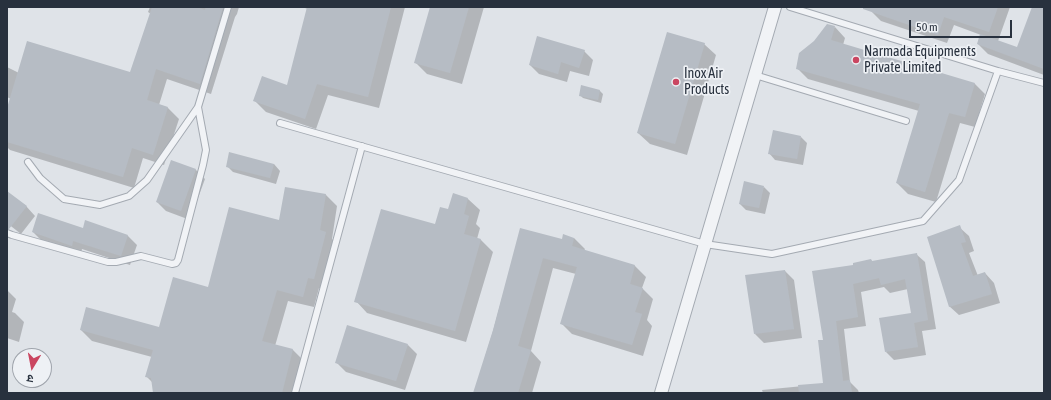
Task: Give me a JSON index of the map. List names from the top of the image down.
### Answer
{
  "places": ["Narmada Equipments Private Limited", "Inox Air Products"],
  "scale_bar": "50 m",
  "north": "bottom"
}
